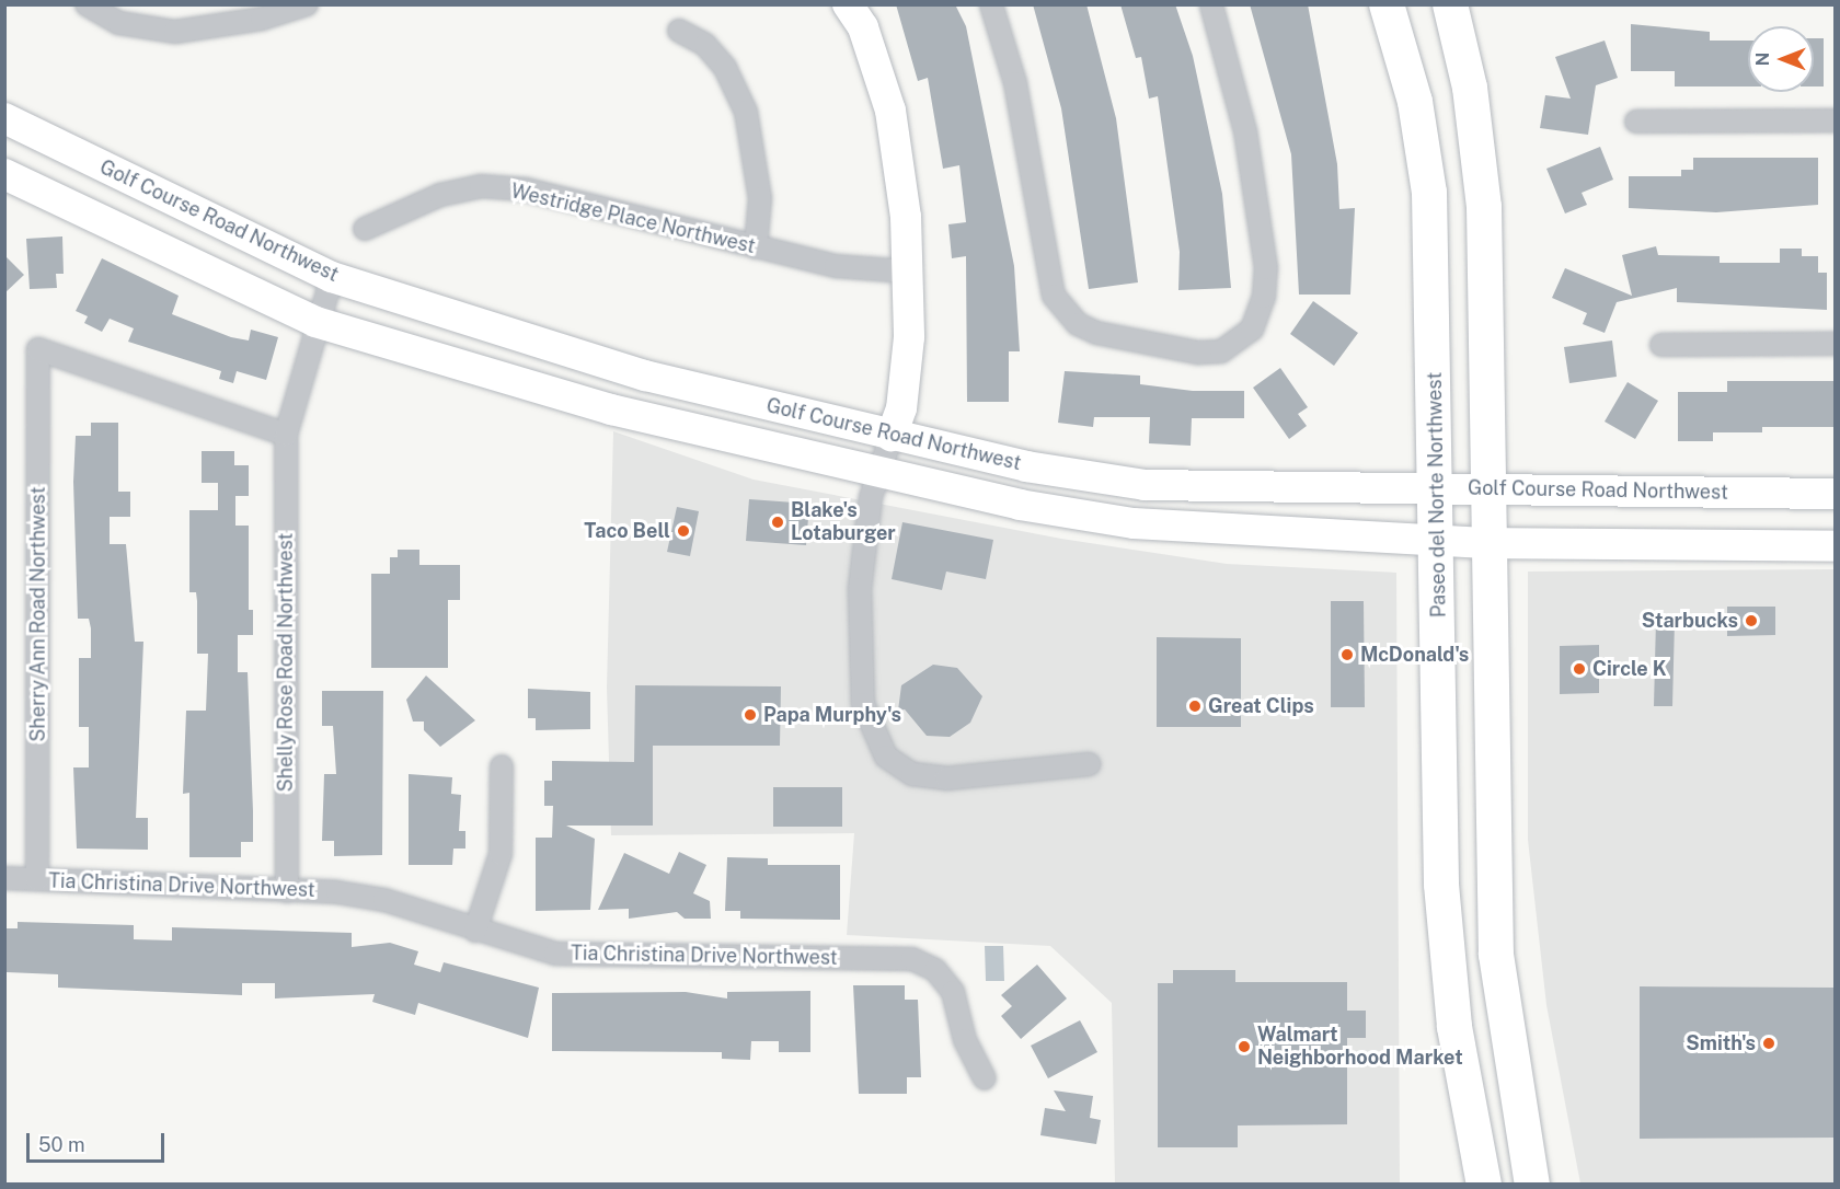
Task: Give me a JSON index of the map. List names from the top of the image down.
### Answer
{
  "streets": {
    "main road": ["Golf Course Road Northwest", "Paseo del Norte Northwest"],
    "street": [
      "Westridge Place Northwest",
      "Sherry Ann Road Northwest",
      "Shelly Rose Road Northwest",
      "Tia Christina Drive Northwest"
    ]
  },
  "crossings": [
    ["Golf Course Road Northwest", "Paseo del Norte Northwest"],
    ["Sherry Ann Road Northwest", "Shelly Rose Road Northwest"],
    ["Sherry Ann Road Northwest", "Tia Christina Drive Northwest"],
    ["Shelly Rose Road Northwest", "Tia Christina Drive Northwest"]
  ],
  "places": [
    "Blake's Lotaburger",
    "Taco Bell",
    "Starbucks",
    "McDonald's",
    "Circle K",
    "Great Clips",
    "Papa Murphy's",
    "Smith's",
    "Walmart Neighborhood Market"
  ],
  "scale_bar": "50 m",
  "north": "left"
}
